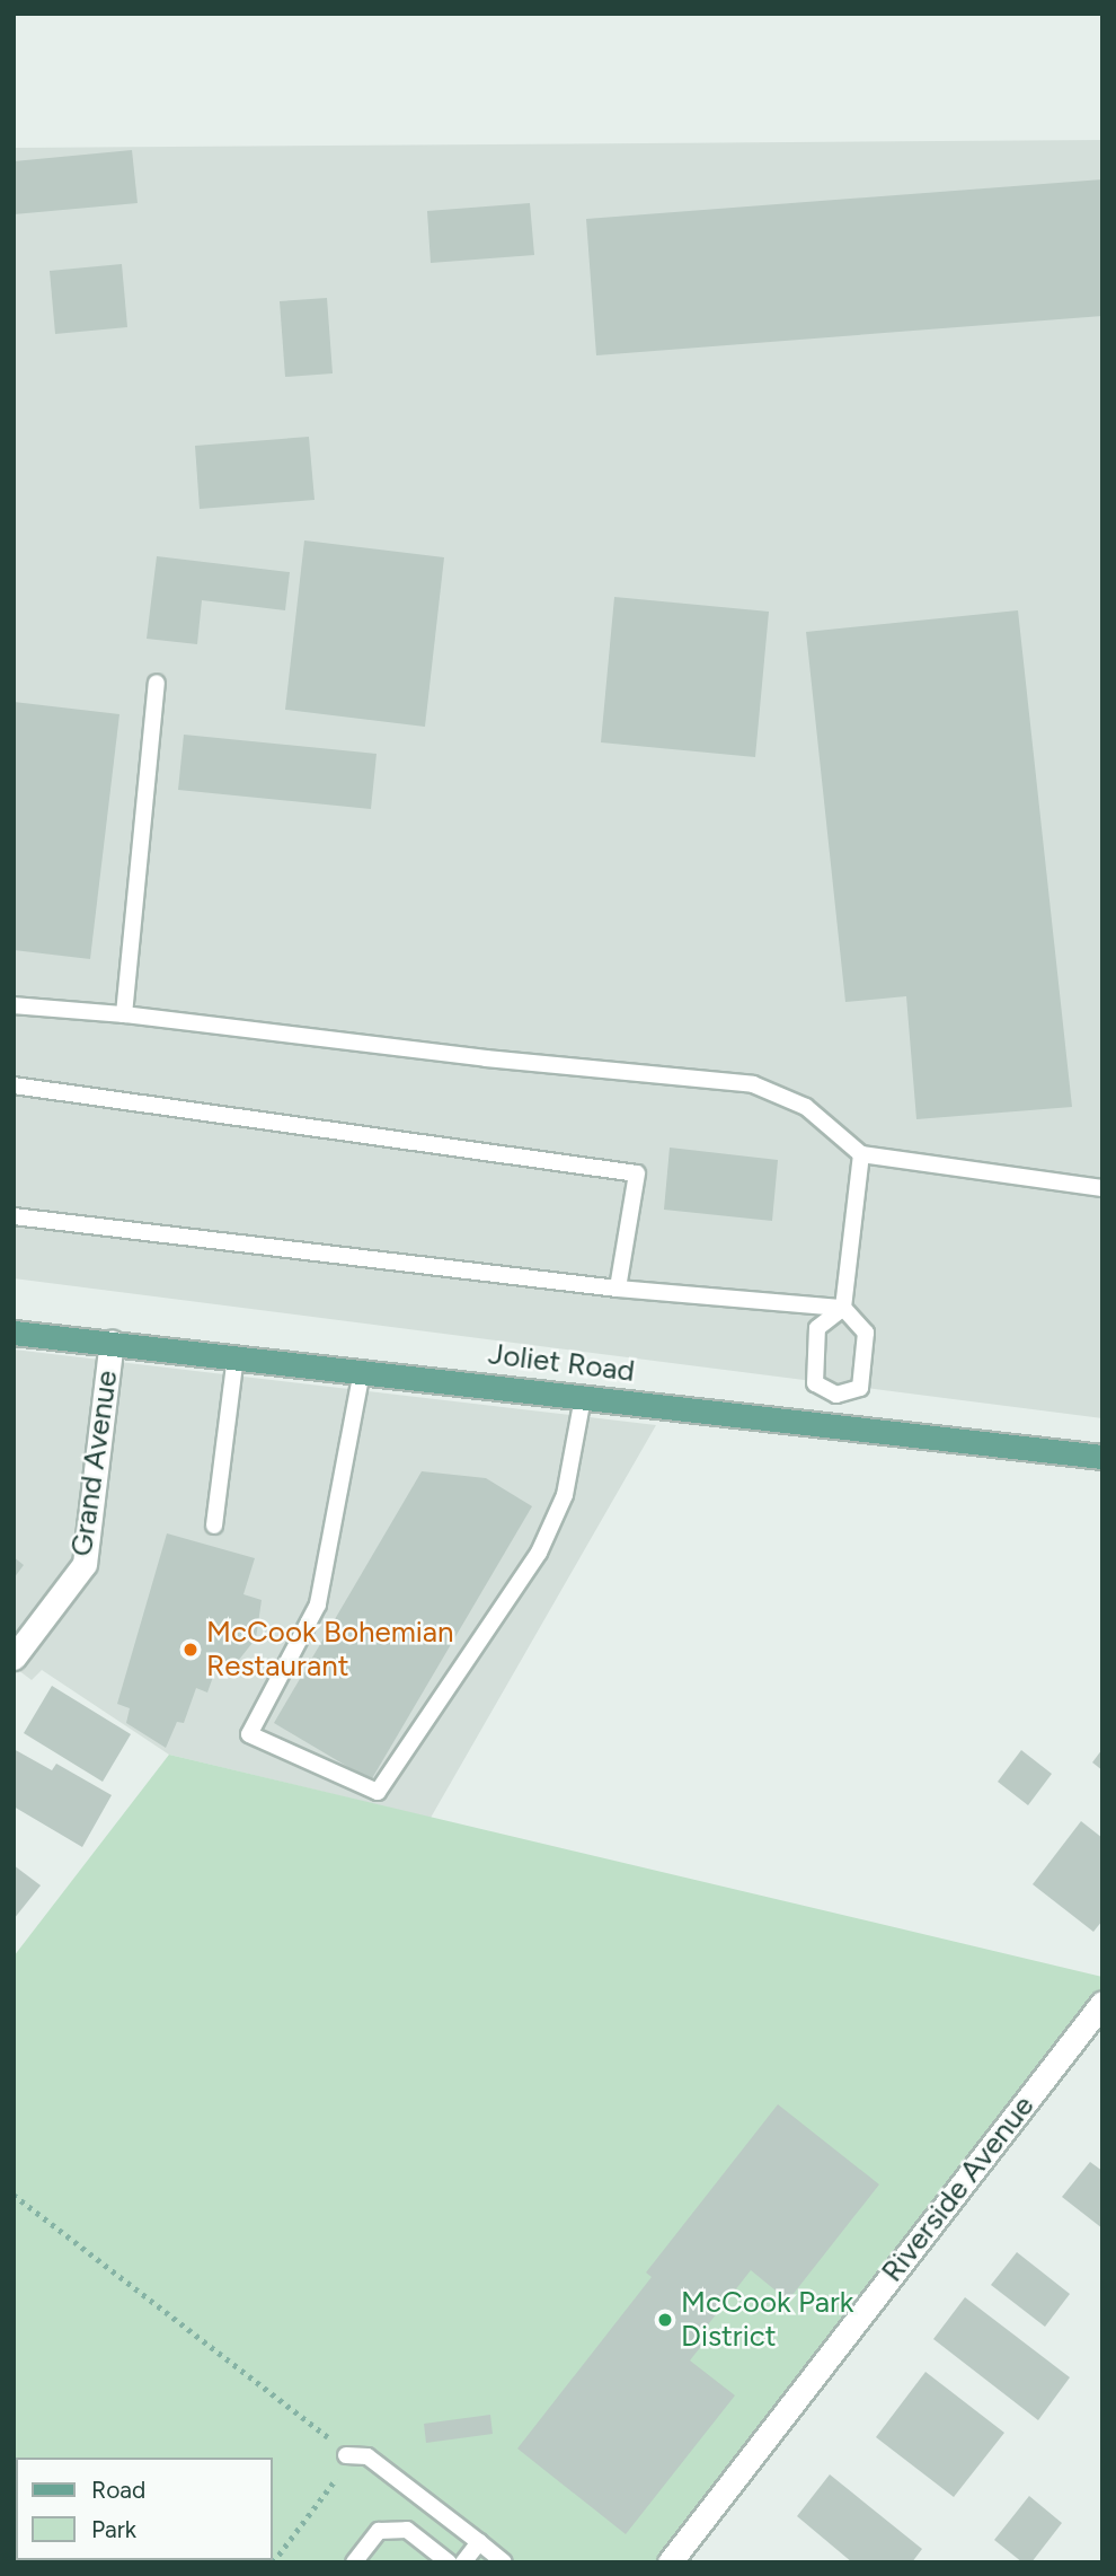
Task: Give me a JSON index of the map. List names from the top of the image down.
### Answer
{
  "streets": {
    "main road": ["Joliet Road"],
    "street": ["Grand Avenue", "Riverside Avenue"]
  },
  "crossings": [
    ["Joliet Road", "Grand Avenue"]
  ],
  "places": ["McCook Bohemian Restaurant", "McCook Park District"],
  "legend": ["Road", "Park"]
}
